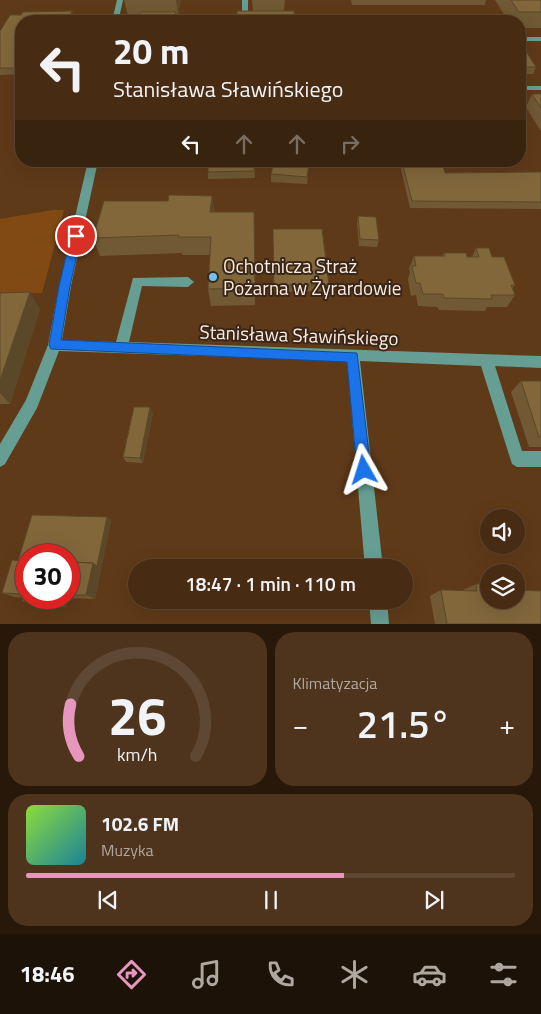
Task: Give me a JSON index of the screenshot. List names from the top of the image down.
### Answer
{
  "streets": {
    "street": ["Stanisława Sławińskiego"]
  },
  "places": ["Ochotnicza Straż Pożarna w Żyrardowie"],
  "page": {
    "turn": ["20 m", "Stanisława Sławińskiego"],
    "limit": "30",
    "trip": "18:47 · 1 min · 110 m",
    "tile": "Klimatyzacja",
    "heat": ["−", "21.5°", "+"],
    "song": ["102.6 FM", "Muzyka"],
    "tabs": "18:46",
    "gauge": ["26", "km/h"]
  }
}
